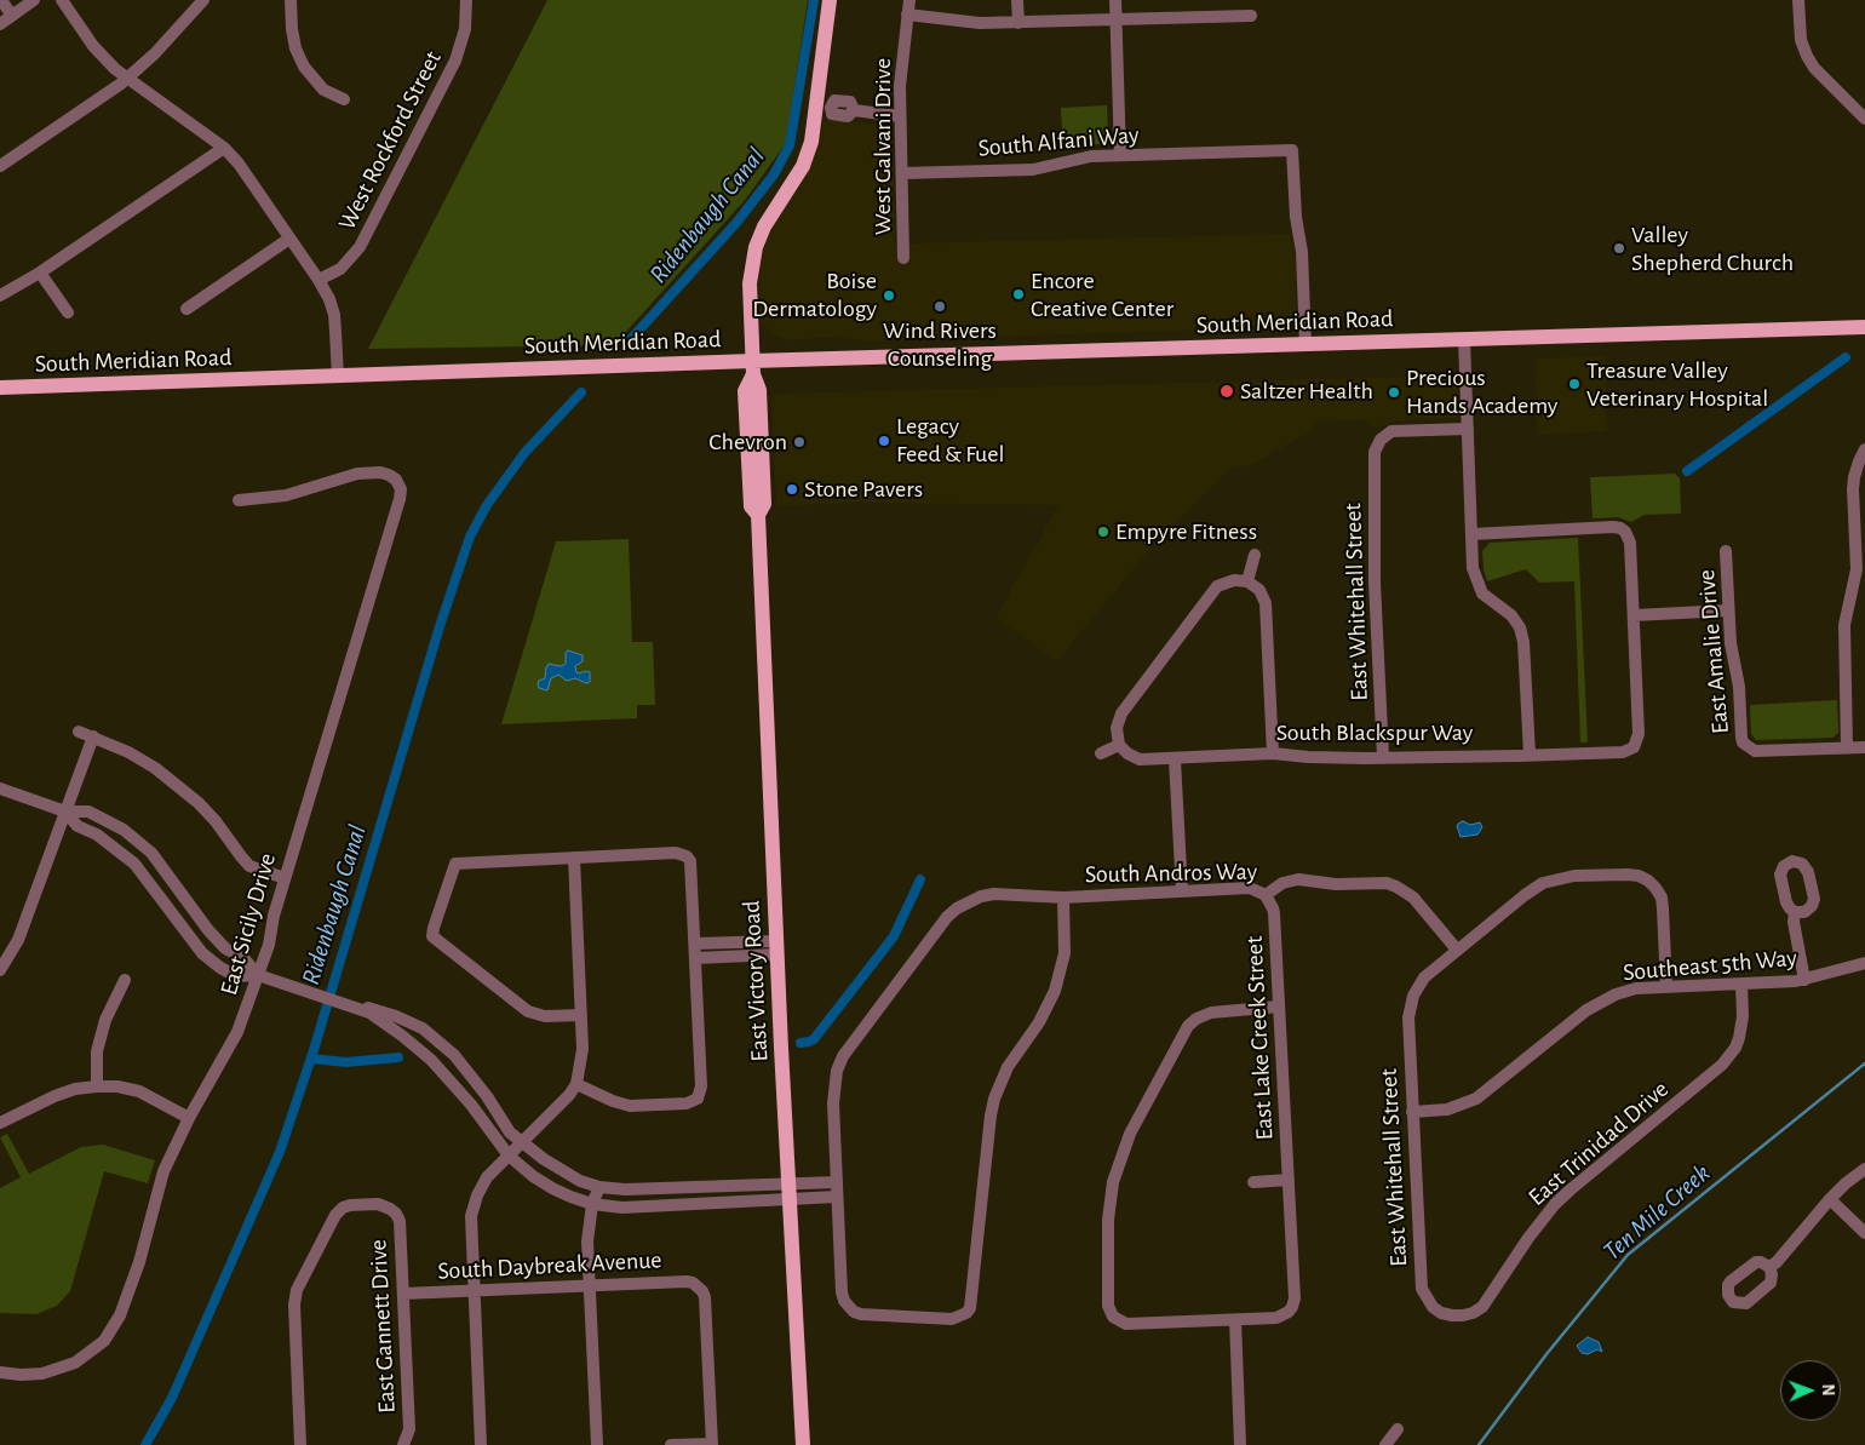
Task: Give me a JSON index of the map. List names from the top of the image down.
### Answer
{
  "streets": {
    "main road": ["South Meridian Road", "East Victory Road"],
    "street": [
      "West Rockford Street",
      "South Alfani Way",
      "West Galvani Drive",
      "East Whitehall Street",
      "East Amalie Drive",
      "South Blackspur Way",
      "South Andros Way",
      "East Sicily Drive",
      "Southeast 5th Way",
      "East Lake Creek Street",
      "East Trinidad Drive",
      "South Daybreak Avenue",
      "East Gannett Drive"
    ]
  },
  "crossings": [
    ["South Alfani Way", "West Galvani Drive"],
    ["South Alfani Way", "South Meridian Road"],
    ["South Meridian Road", "East Victory Road"],
    ["East Whitehall Street", "South Blackspur Way"],
    ["East Whitehall Street", "South Andros Way"],
    ["East Whitehall Street", "Southeast 5th Way"],
    ["East Whitehall Street", "East Trinidad Drive"],
    ["South Andros Way", "East Lake Creek Street"],
    ["Southeast 5th Way", "East Trinidad Drive"],
    ["South Daybreak Avenue", "East Gannett Drive"]
  ],
  "water": ["Ridenbaugh Canal", "Ten Mile Creek"],
  "places": [
    "Valley Shepherd Church",
    "Encore Creative Center",
    "Boise Dermatology",
    "Wind Rivers Counseling",
    "Treasure Valley Veterinary Hospital",
    "Saltzer Health",
    "Precious Hands Academy",
    "Legacy Feed & Fuel",
    "Chevron",
    "Stone Pavers",
    "Empyre Fitness"
  ],
  "north": "right"
}
